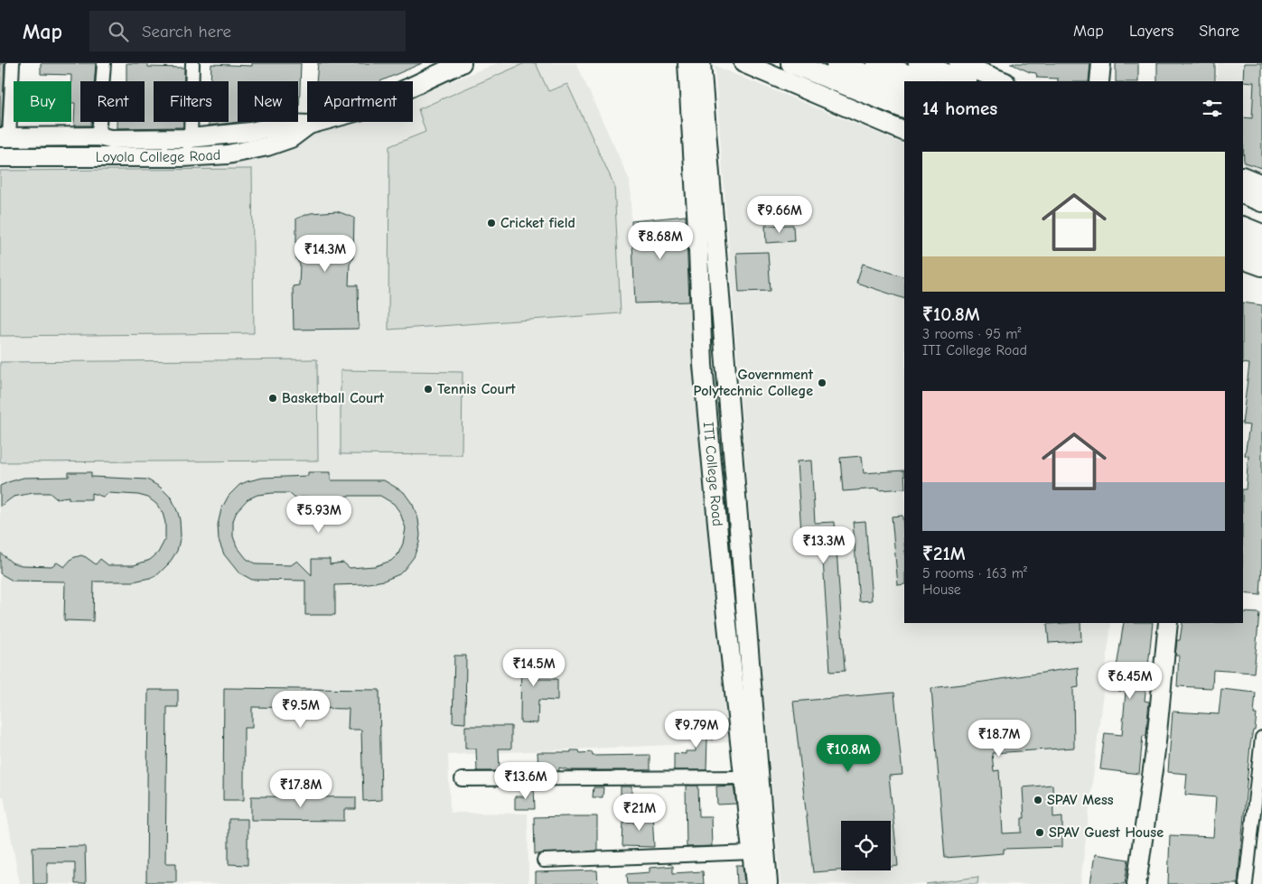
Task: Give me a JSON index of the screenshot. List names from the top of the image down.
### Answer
{
  "streets": {
    "street": ["Loyola College Road", "ITI College Road"]
  },
  "places": [
    "Cricket field",
    "Government Polytechnic College",
    "Tennis Court",
    "Basketball Court",
    "SPAV Mess",
    "SPAV Guest House"
  ],
  "page": {
    "header": "Map",
    "search": "Search here",
    "nav": ["Map", "Layers", "Share"],
    "chip": [
      "Buy",
      "Rent",
      "Filters",
      "New",
      "Apartment"
    ],
    "heading": "14 homes",
    "list": [
      {
        "name": "₹10.8M",
        "note": "3 rooms · 95 m² · ITI College Road"
      },
      {
        "name": "₹21M",
        "note": "5 rooms · 163 m² · House"
      }
    ],
    "price": [
      "₹9.66M",
      "₹8.68M",
      "₹14.3M",
      "₹5.93M",
      "₹13.3M",
      "₹14.5M",
      "₹6.45M",
      "₹9.5M",
      "₹9.79M",
      "₹18.7M",
      "₹10.8M",
      "₹13.6M",
      "₹17.8M",
      "₹21M"
    ]
  }
}
